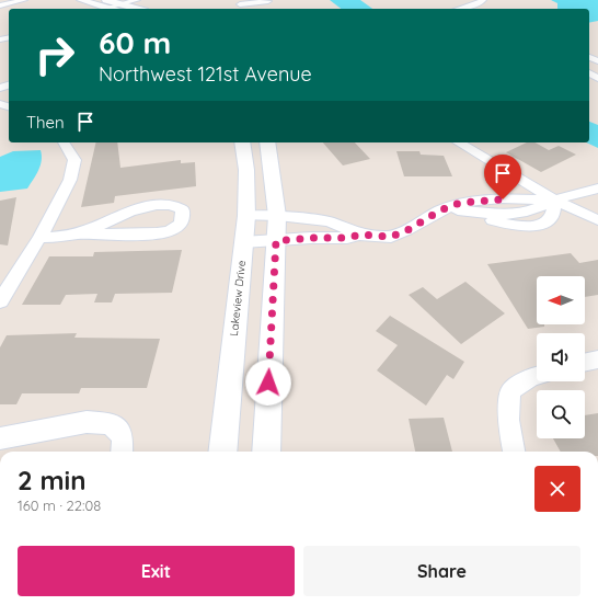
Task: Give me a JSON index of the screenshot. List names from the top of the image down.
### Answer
{
  "streets": {
    "street": ["Lakeview Drive"]
  },
  "north": "left",
  "page": {
    "turn": ["60 m", "Northwest 121st Avenue"],
    "then": "Then",
    "heading": ["2 min", "160 m · 22:08"],
    "buttons": ["Exit", "Share"]
  }
}
